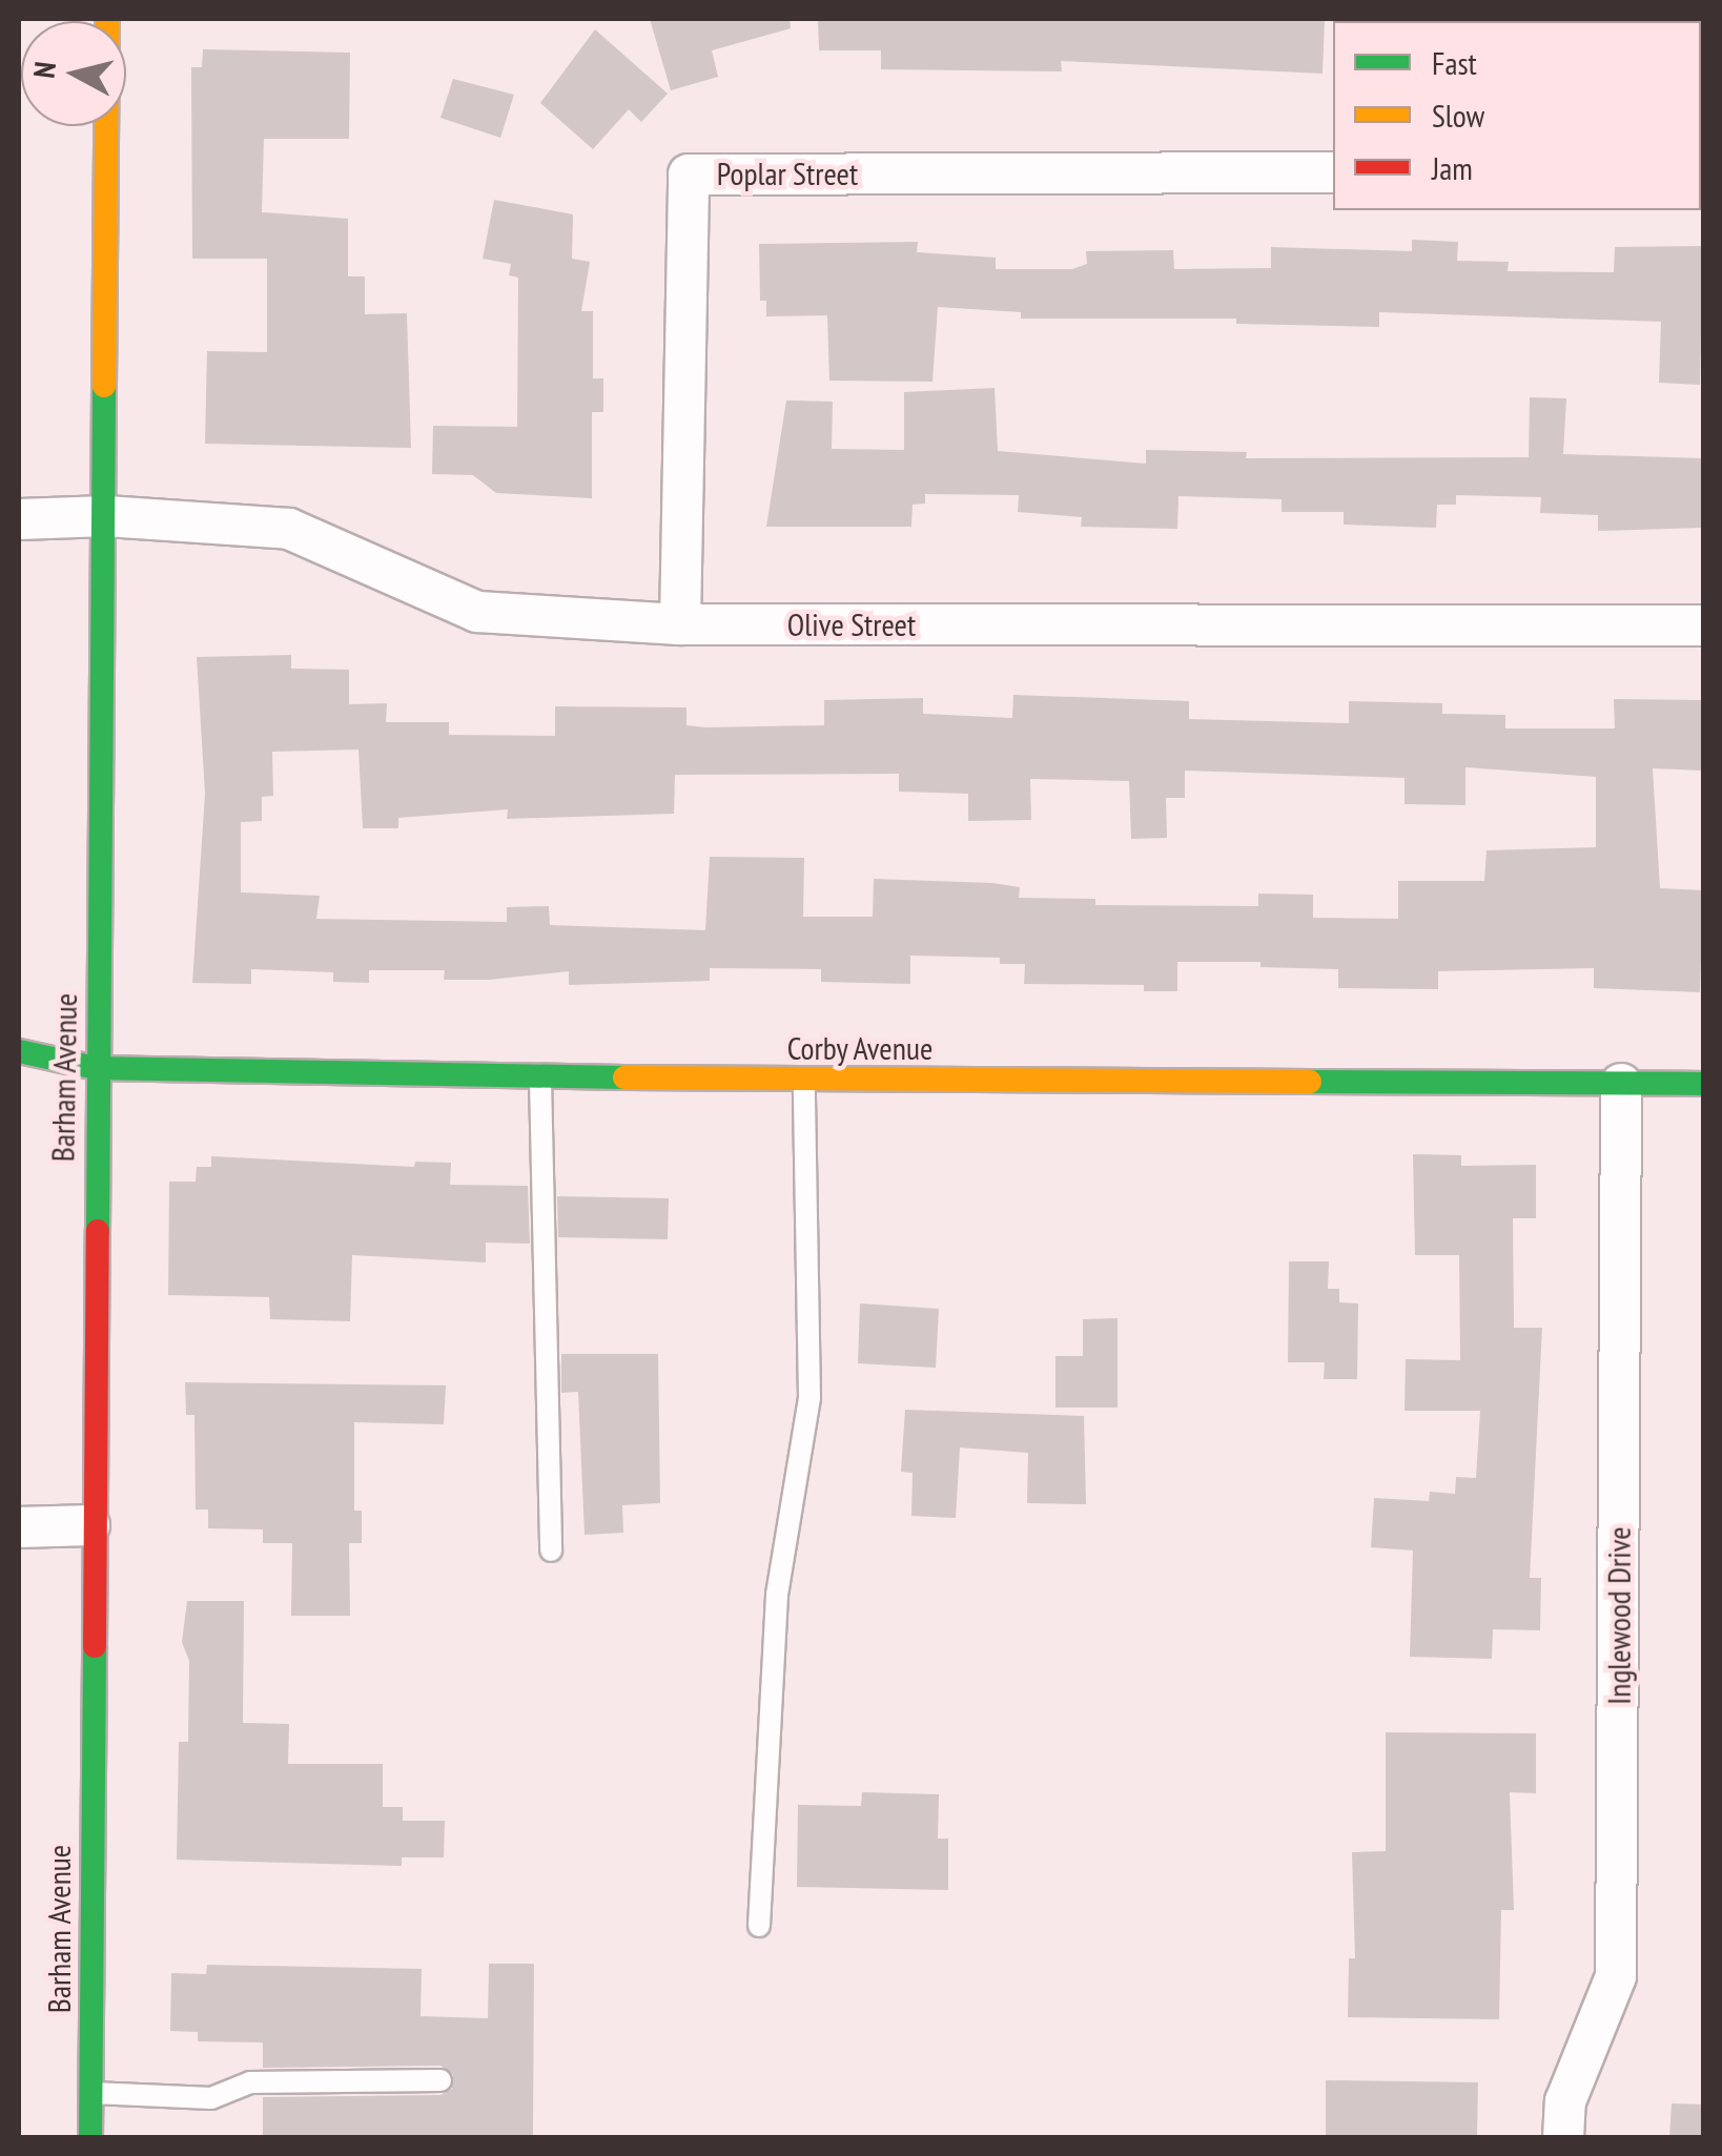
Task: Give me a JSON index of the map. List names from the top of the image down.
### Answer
{
  "streets": {
    "street": [
      "Poplar Street",
      "Olive Street",
      "Corby Avenue",
      "Barham Avenue",
      "Inglewood Drive"
    ]
  },
  "crossings": [
    ["Poplar Street", "Olive Street"],
    ["Olive Street", "Barham Avenue"],
    ["Corby Avenue", "Barham Avenue"],
    ["Corby Avenue", "Inglewood Drive"]
  ],
  "legend": ["Fast", "Slow", "Jam"],
  "north": "left"
}
